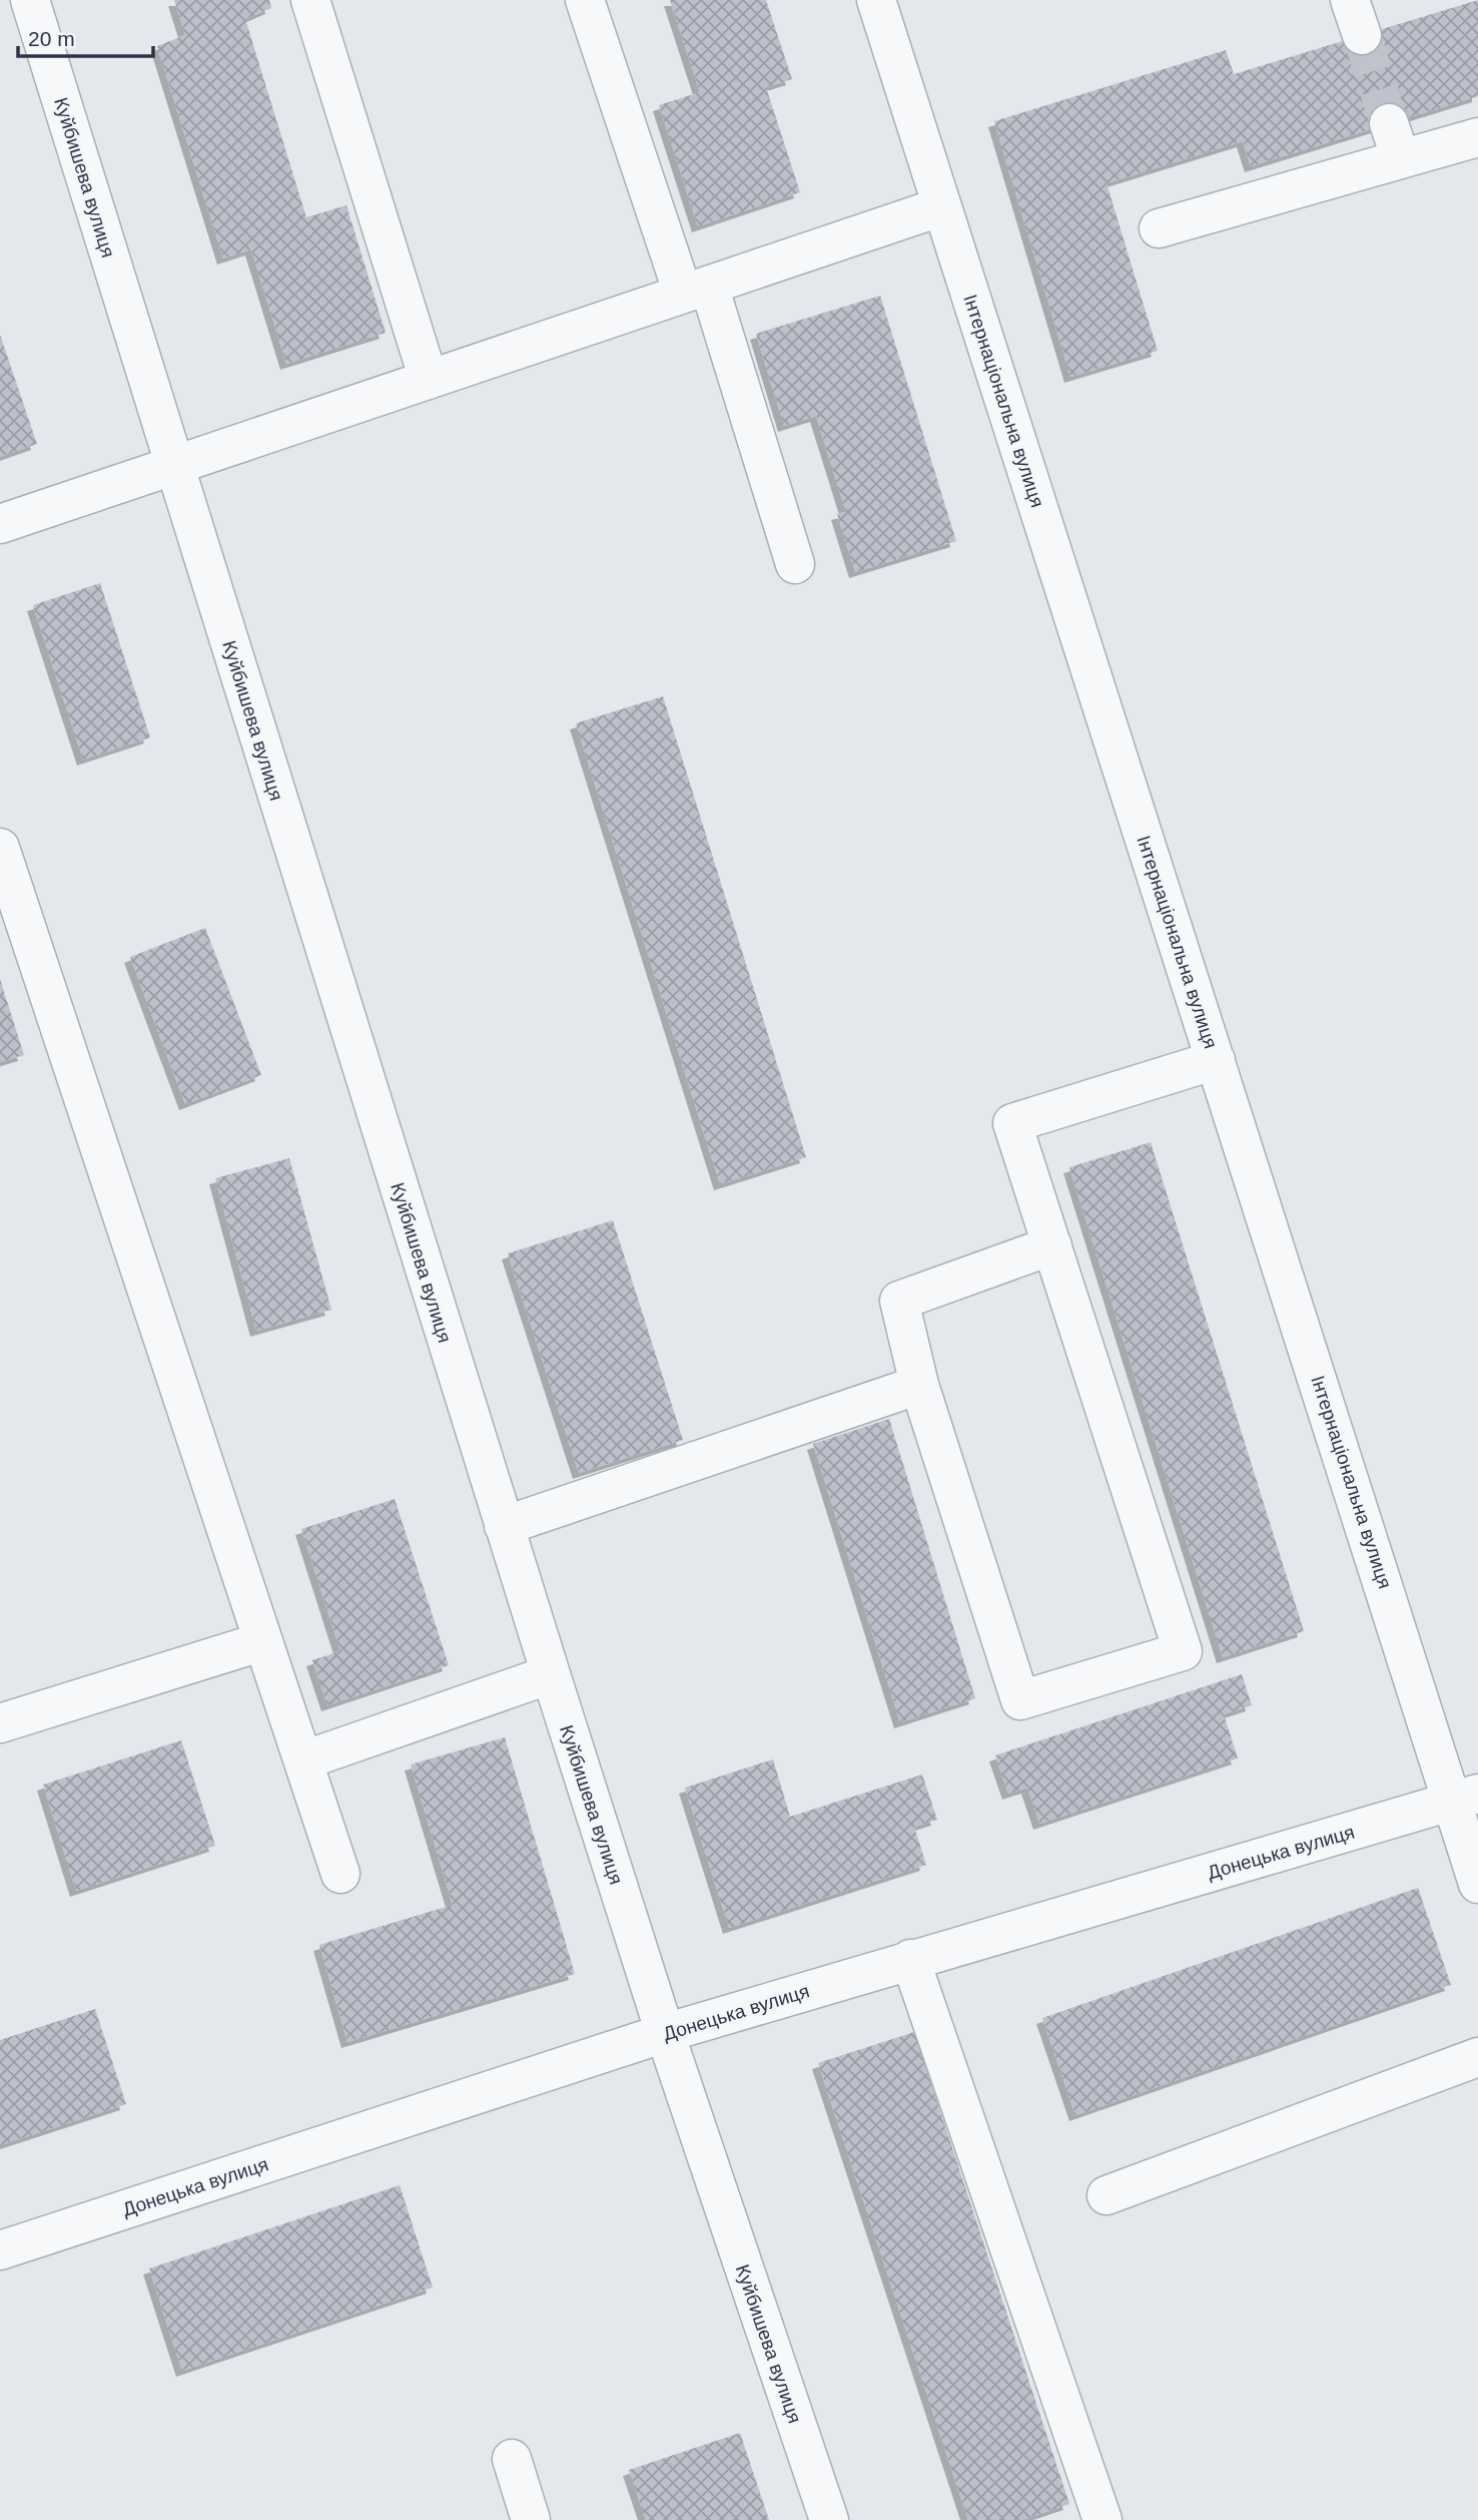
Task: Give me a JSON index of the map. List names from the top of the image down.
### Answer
{
  "streets": {
    "street": ["Куйбишева вулиця", "Інтернаціональна вулиця", "Донецька вулиця"]
  },
  "crossings": [
    ["Куйбишева вулиця", "Донецька вулиця"],
    ["Інтернаціональна вулиця", "Донецька вулиця"]
  ],
  "scale_bar": "20 m"
}
